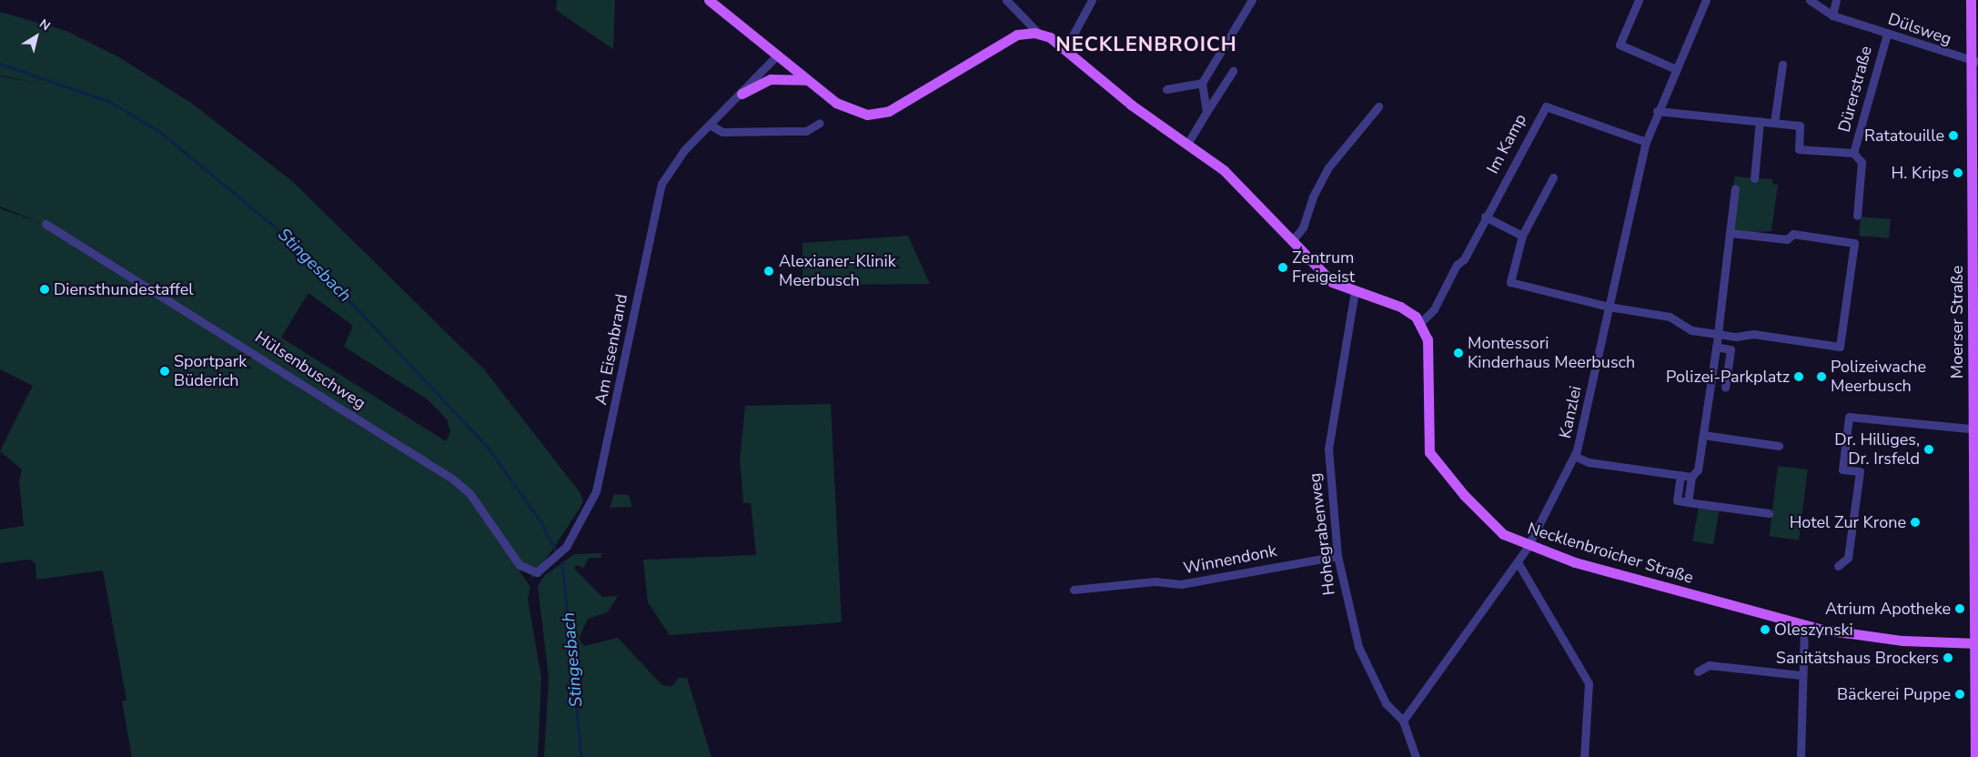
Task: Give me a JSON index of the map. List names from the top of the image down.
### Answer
{
  "streets": {
    "main road": ["Moerser Straße", "Necklenbroicher Straße"],
    "street": [
      "Dülsweg",
      "Dürerstraße",
      "Im Kamp",
      "Am Eisenbrand",
      "Hülsenbuschweg",
      "Kanzlei",
      "Hohegrabenweg",
      "Winnendonk"
    ]
  },
  "crossings": [
    ["Dülsweg", "Dürerstraße"],
    ["Dülsweg", "Moerser Straße"],
    ["Dürerstraße", "Kanzlei"],
    ["Im Kamp", "Kanzlei"],
    ["Im Kamp", "Necklenbroicher Straße"],
    ["Moerser Straße", "Necklenbroicher Straße"],
    ["Am Eisenbrand", "Hülsenbuschweg"],
    ["Kanzlei", "Hohegrabenweg"],
    ["Kanzlei", "Necklenbroicher Straße"],
    ["Hohegrabenweg", "Winnendonk"]
  ],
  "districts": ["NECKLENBROICH"],
  "water": ["Stingesbach"],
  "places": [
    "Ratatouille",
    "H. Krips",
    "Zentrum Freigeist",
    "Alexianer-Klinik Meerbusch",
    "Diensthundestaffel",
    "Montessori Kinderhaus Meerbusch",
    "Sportpark Büderich",
    "Polizei-Parkplatz",
    "Polizeiwache Meerbusch",
    "Dr. Hilliges, Dr. Irsfeld",
    "Hotel Zur Krone",
    "Atrium Apotheke",
    "Oleszynski",
    "Sanitätshaus Brockers",
    "Bäckerei Puppe"
  ],
  "north": "top right"
}
